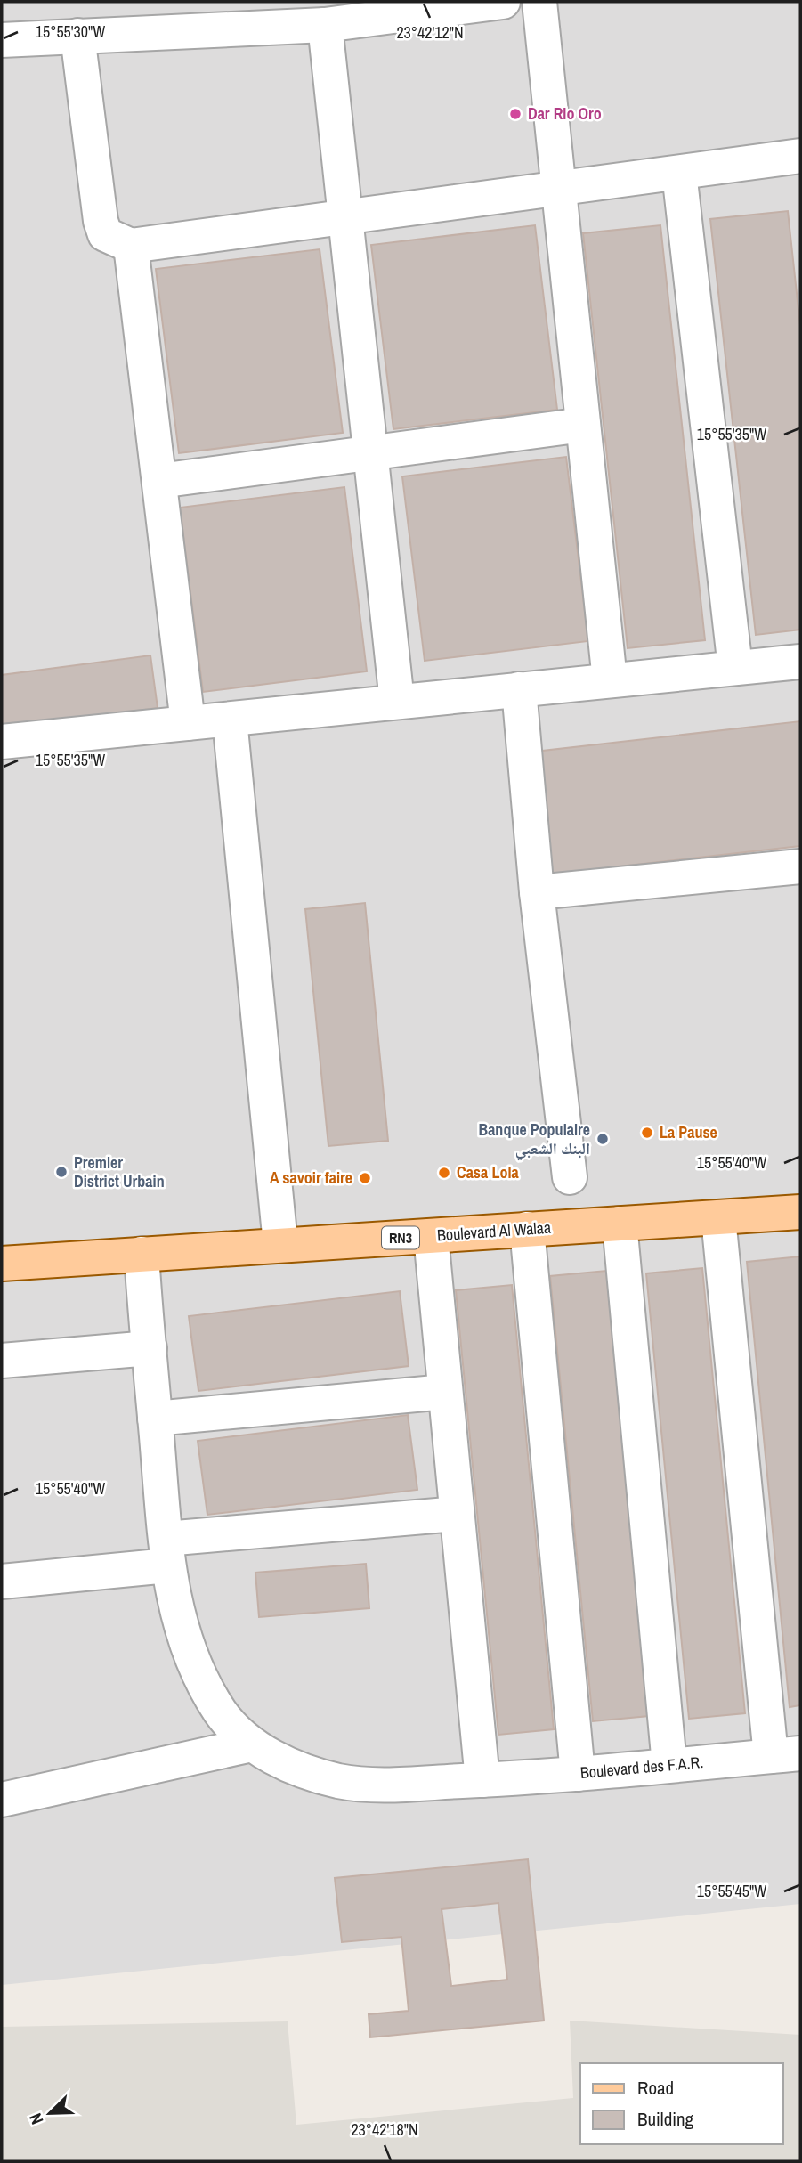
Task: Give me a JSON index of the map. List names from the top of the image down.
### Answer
{
  "streets": {
    "main road": ["Boulevard Al Walaa", "RN3"],
    "street": ["Boulevard des F.A.R."]
  },
  "crossings": [
    ["Boulevard Al Walaa", "Boulevard des F.A.R."]
  ],
  "places": [
    "Dar Rio Oro",
    "La Pause",
    "Banque Populaire البنك الشعبي",
    "Premier District Urbain",
    "Casa Lola",
    "A savoir faire"
  ],
  "legend": ["Road", "Building"],
  "north": "bottom left",
  "coordinates": [
    "15°55'30\"W",
    "23°42'12\"N",
    "15°55'35\"W",
    "15°55'40\"W",
    "15°55'45\"W",
    "23°42'18\"N"
  ]
}
